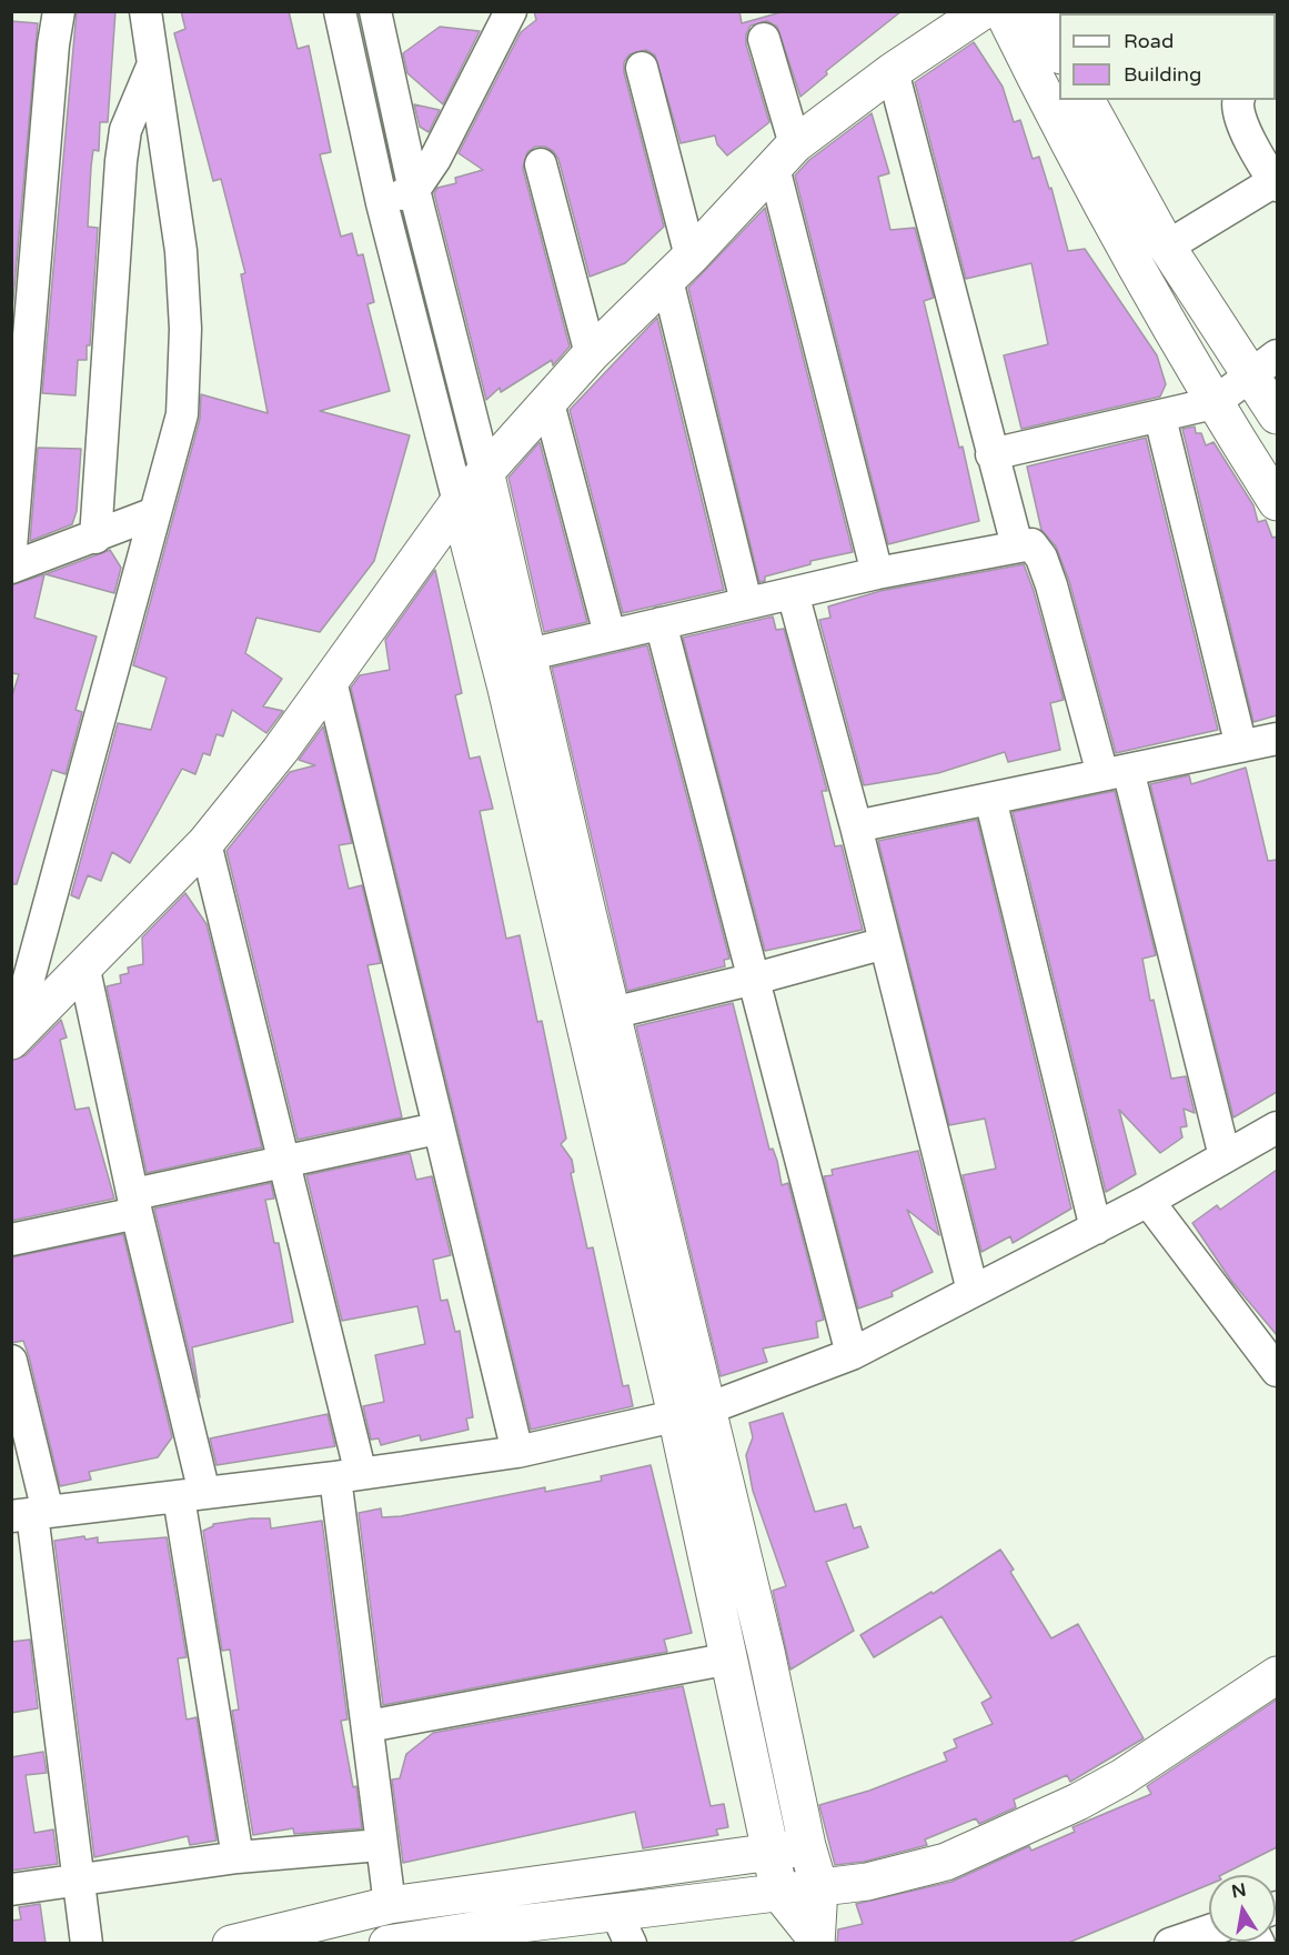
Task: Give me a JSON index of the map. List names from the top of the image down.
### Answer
{
  "legend": ["Road", "Building"],
  "north": "top"
}
